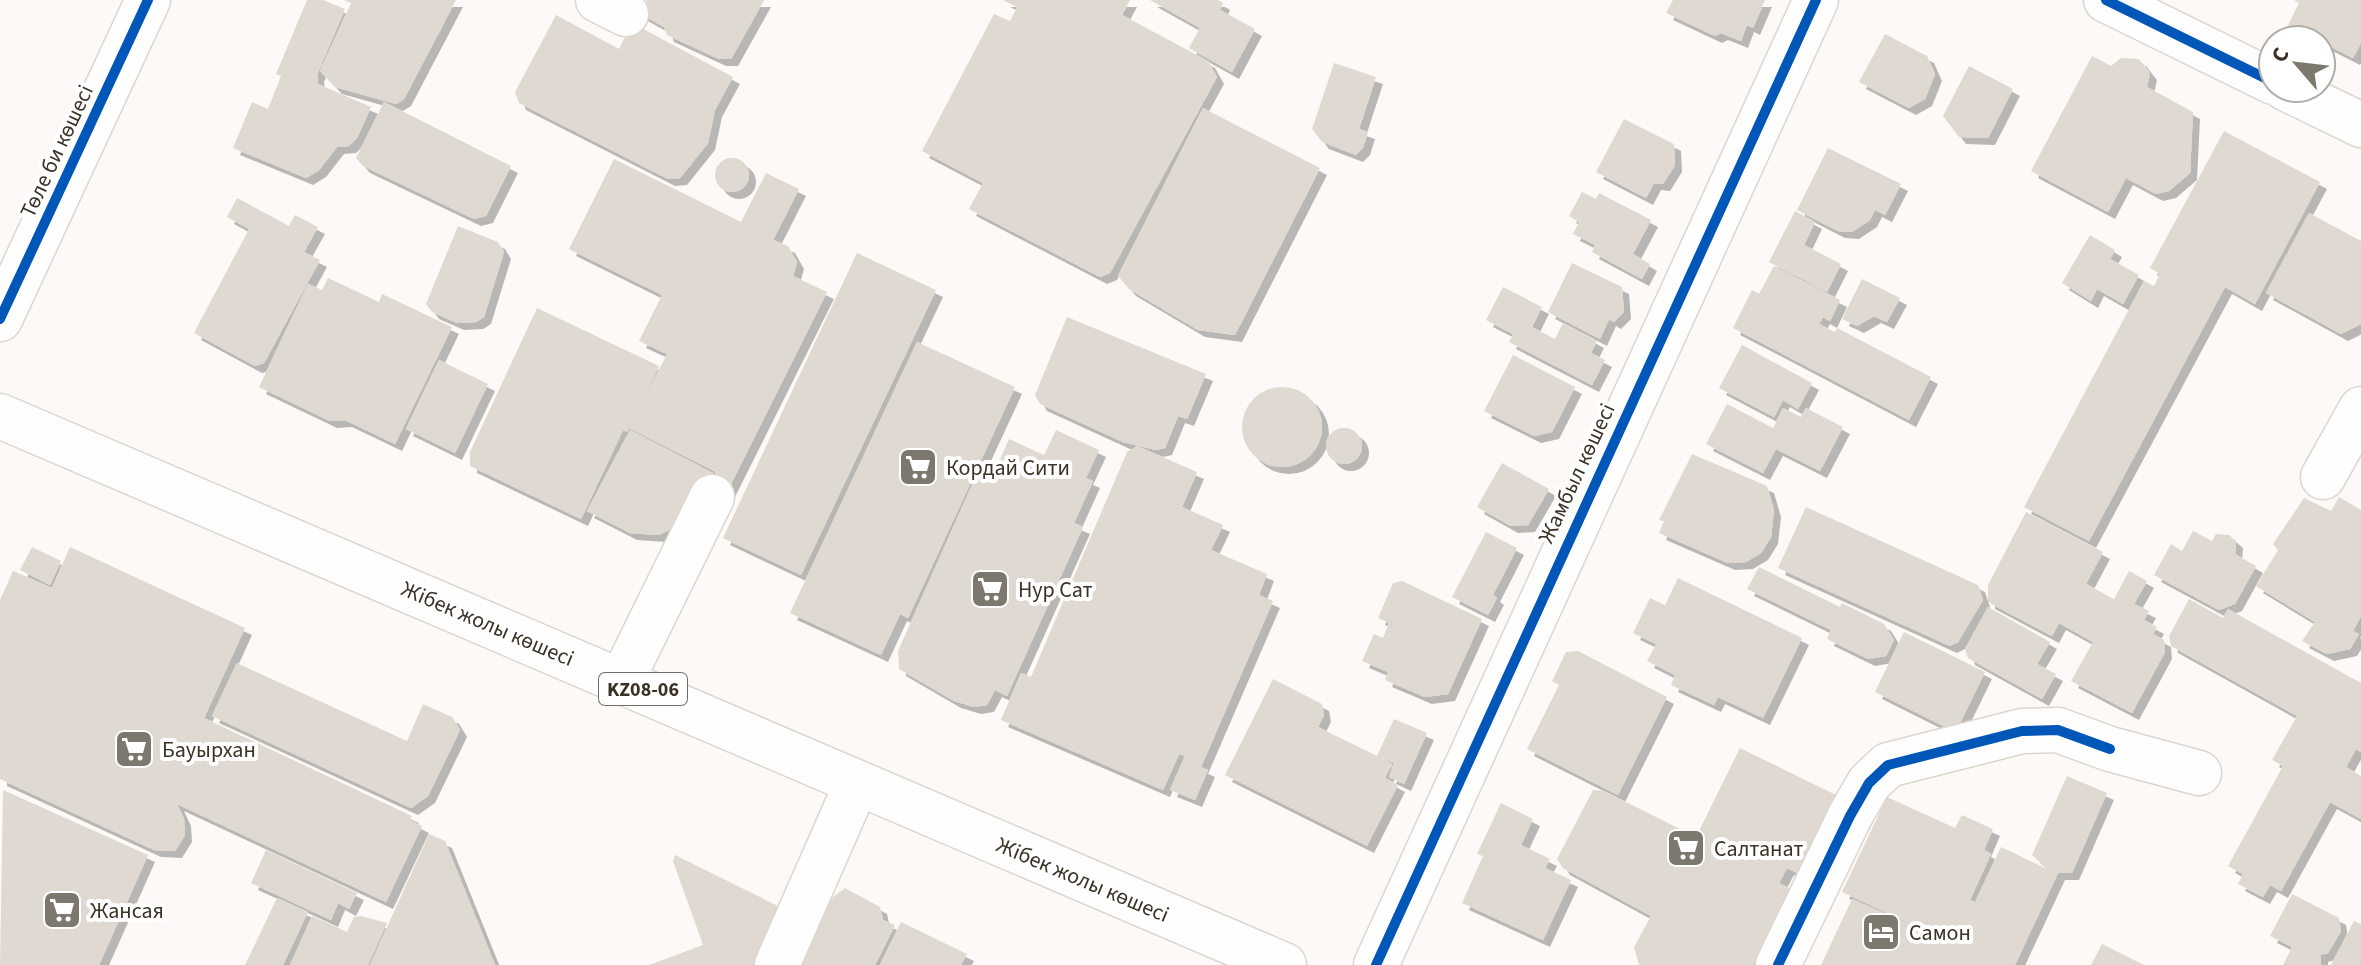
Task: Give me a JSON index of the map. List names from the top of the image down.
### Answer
{
  "streets": {
    "main road": [
      "Төле би көшесі",
      "Жамбыл көшесі",
      "Жібек жолы көшесі",
      "KZ08-06"
    ]
  },
  "places": {
    "supermarket": [
      "Кордай Сити",
      "Нур Сат",
      "Бауырхан",
      "Салтанат",
      "Жансая"
    ],
    "hotel": ["Самон"]
  },
  "north": "top left"
}
